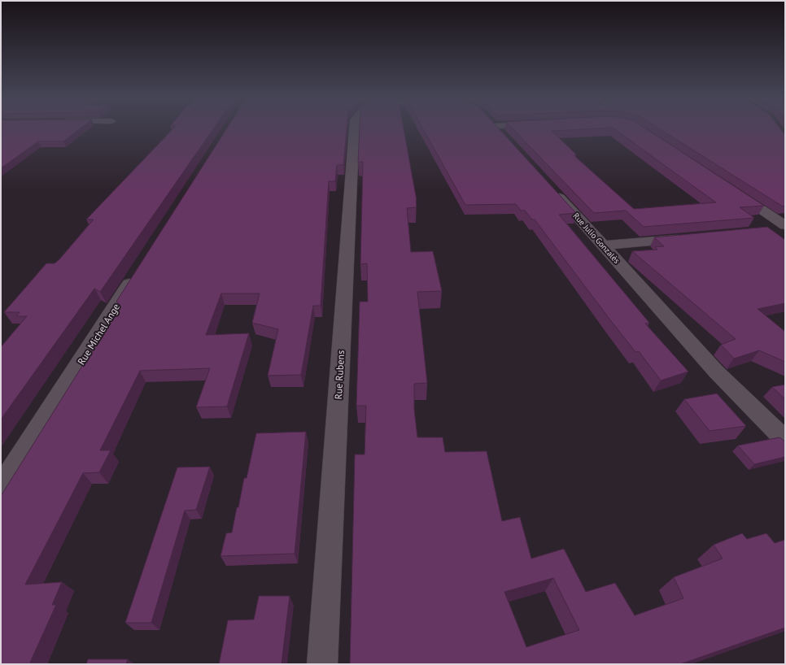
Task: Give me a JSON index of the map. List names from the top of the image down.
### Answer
{
  "streets": {
    "street": ["Rue Julio Gonzalès", "Rue Michel Ange", "Rue Rubens"]
  }
}
